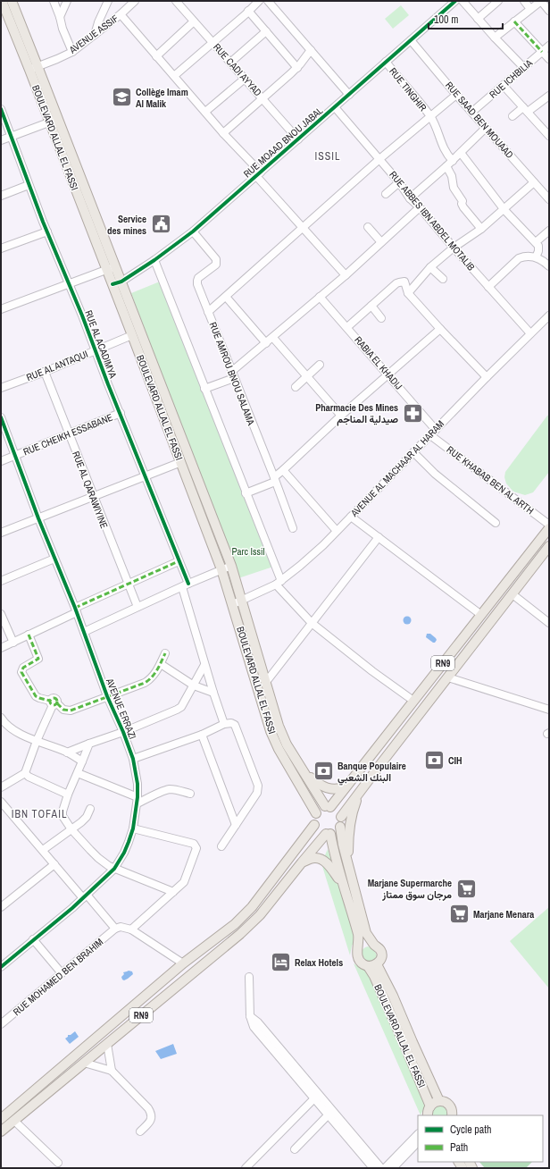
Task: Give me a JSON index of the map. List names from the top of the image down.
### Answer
{
  "streets": {
    "main road": ["BOULEVARD ALLAL EL FASSI", "RN9"],
    "street": [
      "AVENUE ASSIF",
      "RUE CADI AYYAD",
      "RUE ICHBILIA",
      "RUE TINGHIR",
      "RUE SAAD BEN MOUAAD",
      "RUE MOAAD BNOU JABAL",
      "RUE ABBES IBN ABDEL MOTALIB",
      "RUE AL ACADIMYA",
      "RABIA EL KHADIJ",
      "RUE AL ANTAQUI",
      "RUE AMROU BNOU SALAMA",
      "RUE CHEIKH ESSABANE",
      "AVENUE AL MACHAAR AL HARAM",
      "RUE KHABAB BEN AL ARTH",
      "RUE AL QARAWIYINE",
      "AVENUE ERRAZI",
      "RUE MOHAMED BEN BRAHIM"
    ]
  },
  "crossings": [
    ["AVENUE ASSIF", "BOULEVARD ALLAL EL FASSI"],
    ["RUE CADI AYYAD", "RUE MOAAD BNOU JABAL"],
    ["RUE ICHBILIA", "RUE SAAD BEN MOUAAD"],
    ["RUE TINGHIR", "RUE MOAAD BNOU JABAL"],
    ["RUE SAAD BEN MOUAAD", "RUE MOAAD BNOU JABAL"],
    ["BOULEVARD ALLAL EL FASSI", "RUE MOAAD BNOU JABAL"],
    ["BOULEVARD ALLAL EL FASSI", "RUE AL ANTAQUI"],
    ["BOULEVARD ALLAL EL FASSI", "AVENUE AL MACHAAR AL HARAM"],
    ["BOULEVARD ALLAL EL FASSI", "RN9"],
    ["RUE MOAAD BNOU JABAL", "RUE ABBES IBN ABDEL MOTALIB"],
    ["RUE MOAAD BNOU JABAL", "RUE AMROU BNOU SALAMA"],
    ["RUE ABBES IBN ABDEL MOTALIB", "AVENUE AL MACHAAR AL HARAM"],
    ["RUE AL ACADIMYA", "RUE AL ANTAQUI"],
    ["RUE AL ACADIMYA", "RUE CHEIKH ESSABANE"],
    ["RABIA EL KHADIJ", "AVENUE AL MACHAAR AL HARAM"],
    ["RABIA EL KHADIJ", "RUE KHABAB BEN AL ARTH"],
    ["RUE AL ANTAQUI", "RUE AL QARAWIYINE"],
    ["RUE CHEIKH ESSABANE", "RUE AL QARAWIYINE"],
    ["RUE CHEIKH ESSABANE", "AVENUE ERRAZI"],
    ["AVENUE AL MACHAAR AL HARAM", "RUE KHABAB BEN AL ARTH"]
  ],
  "districts": ["ISSIL", "IBN TOFAIL"],
  "parks": ["Parc Issil"],
  "places": {
    "school or university": ["Collège Imam Al Malik"],
    "public building": ["Service des mines"],
    "pharmacy": ["Pharmacie Des Mines صيدلية المناجم"],
    "bank": ["CIH", "Banque Populaire البنك الشعبي"],
    "supermarket": ["Marjane Supermarche مرجان سوق ممتاز", "Marjane Menara"],
    "hotel": ["Relax Hotels"]
  },
  "legend": ["Cycle path", "Path"],
  "scale_bar": "100 m"
}
